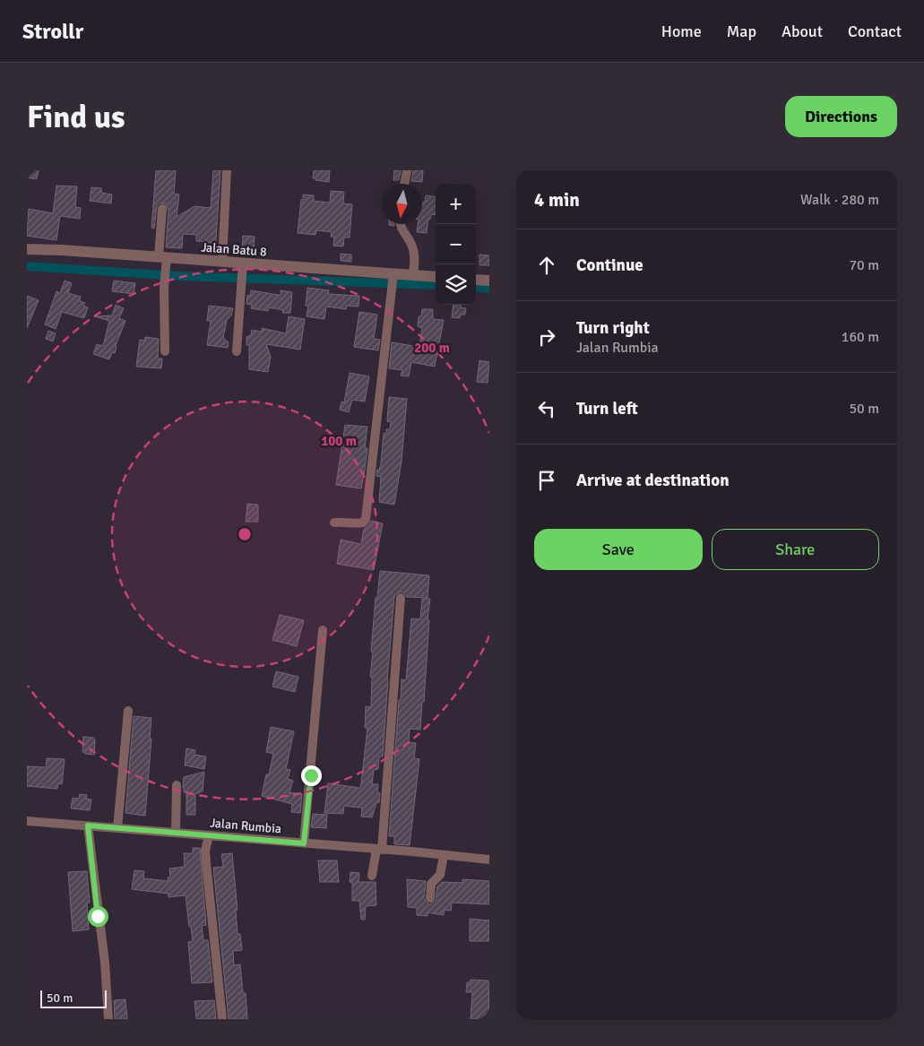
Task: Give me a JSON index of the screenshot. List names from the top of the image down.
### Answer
{
  "streets": {
    "street": ["Jalan Batu 8", "Jalan Rumbia"]
  },
  "scale_bar": "50 m",
  "north": "bottom",
  "page": {
    "header": "Strollr",
    "nav": [
      "Home",
      "Map",
      "About",
      "Contact"
    ],
    "buttons": [
      "Directions",
      ["Save", "Share"]
    ],
    "title": "Find us",
    "heading": ["4 min", "Walk · 280 m"],
    "map_buttons": ["+", "−"],
    "list": [
      ["Continue", "70 m"],
      ["Turn right", "Jalan Rumbia", "160 m"],
      ["Turn left", "50 m"],
      "Arrive at destination"
    ],
    "scale": "50 m"
  },
  "rings": ["200 m", "100 m"]
}
